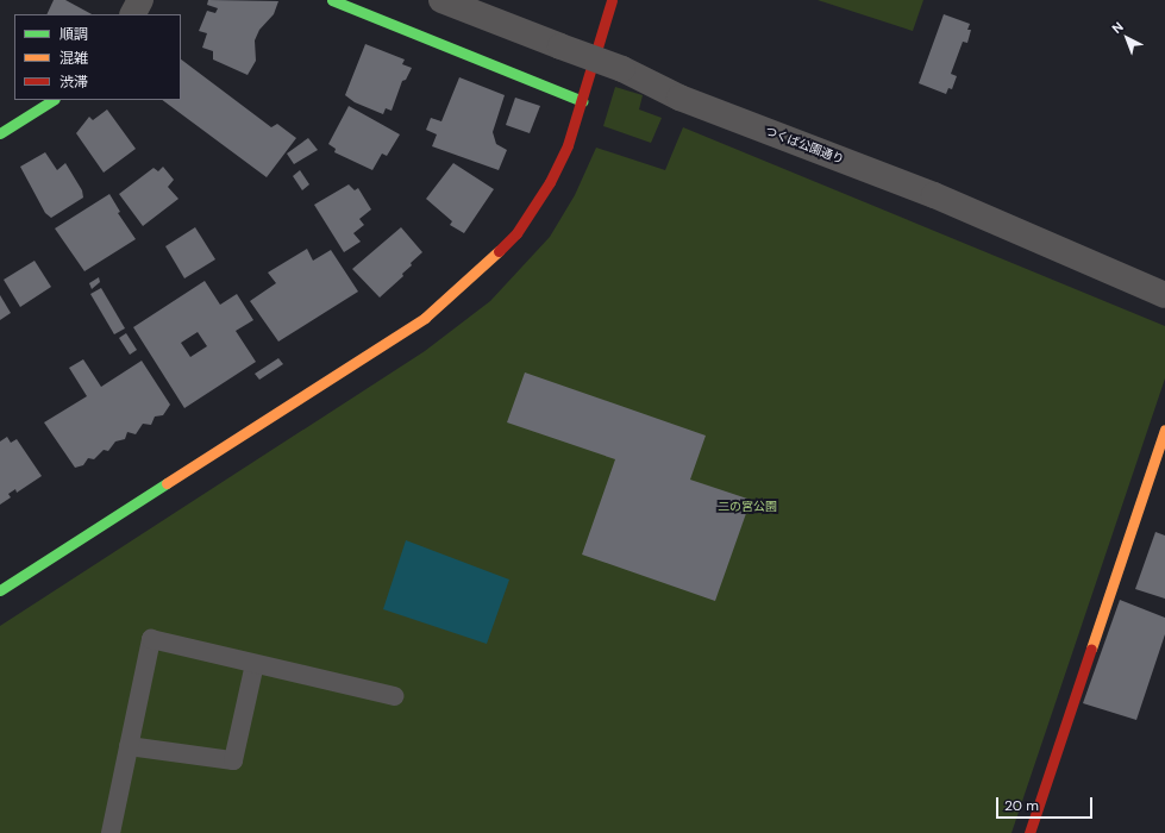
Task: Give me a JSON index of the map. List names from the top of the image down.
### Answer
{
  "streets": {
    "street": ["つくば公園通り"]
  },
  "parks": ["二の宮公園"],
  "legend": ["順調", "混雑", "渋滞"],
  "scale_bar": "20 m",
  "north": "top left"
}
